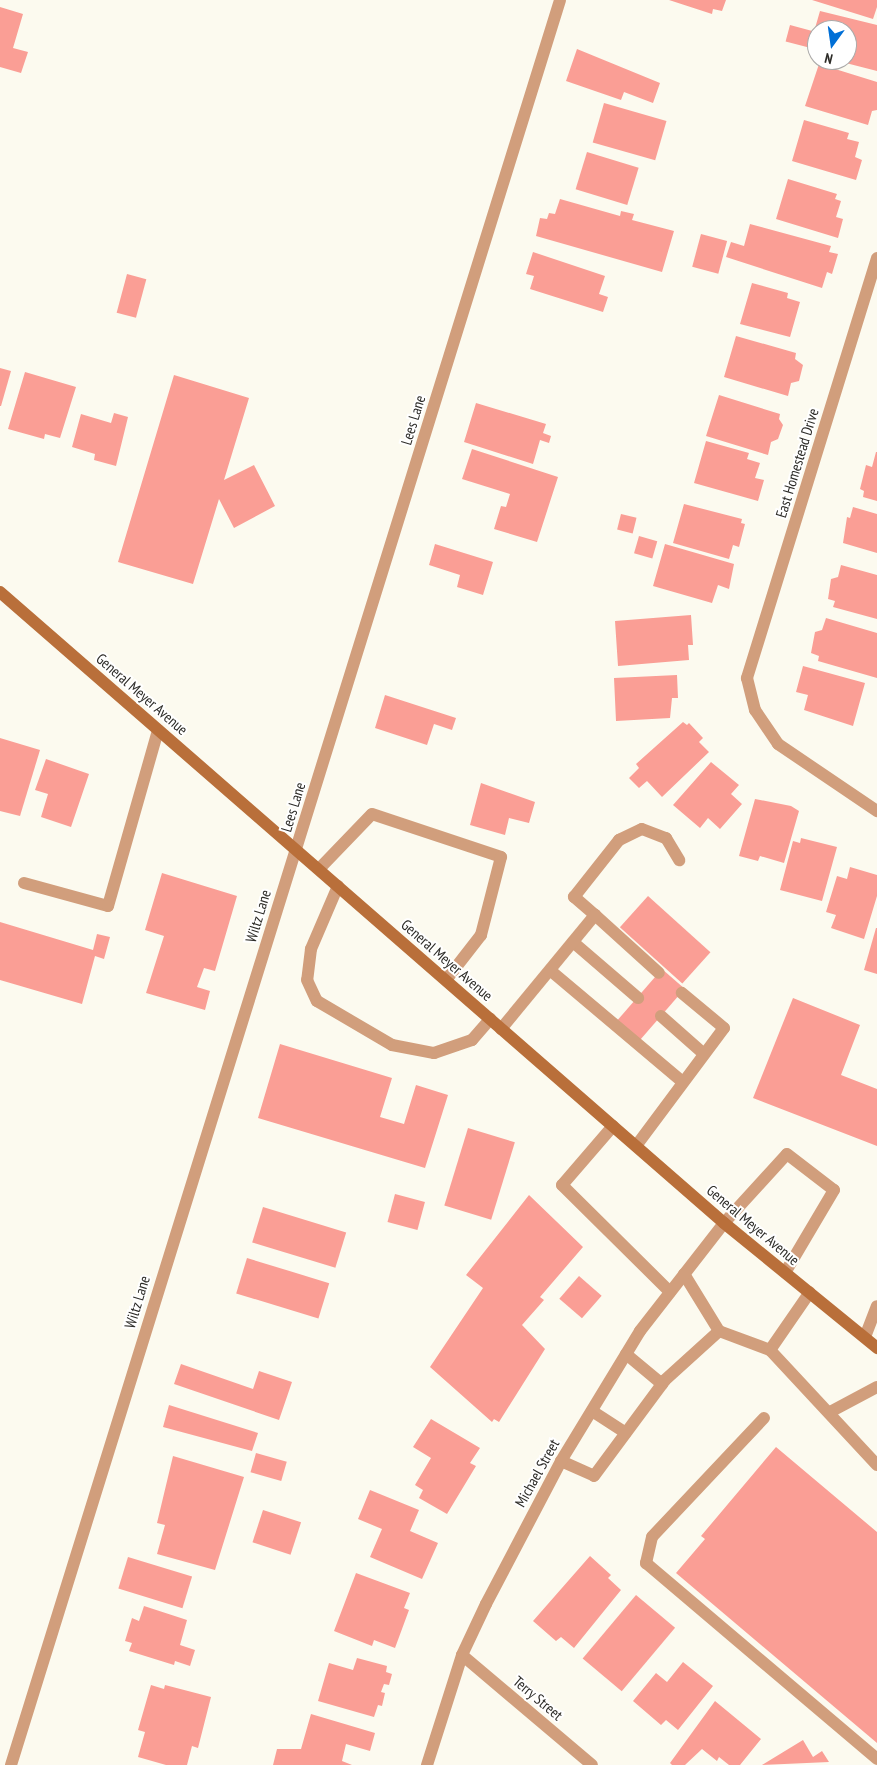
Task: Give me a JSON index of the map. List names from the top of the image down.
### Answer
{
  "streets": {
    "main road": ["General Meyer Avenue"],
    "street": [
      "Lees Lane",
      "East Homestead Drive",
      "Wiltz Lane",
      "Michael Street",
      "Terry Street"
    ]
  },
  "crossings": [
    ["Lees Lane", "General Meyer Avenue"],
    ["Lees Lane", "Wiltz Lane"],
    ["General Meyer Avenue", "Wiltz Lane"],
    ["General Meyer Avenue", "Michael Street"],
    ["Michael Street", "Terry Street"]
  ],
  "north": "bottom"
}
